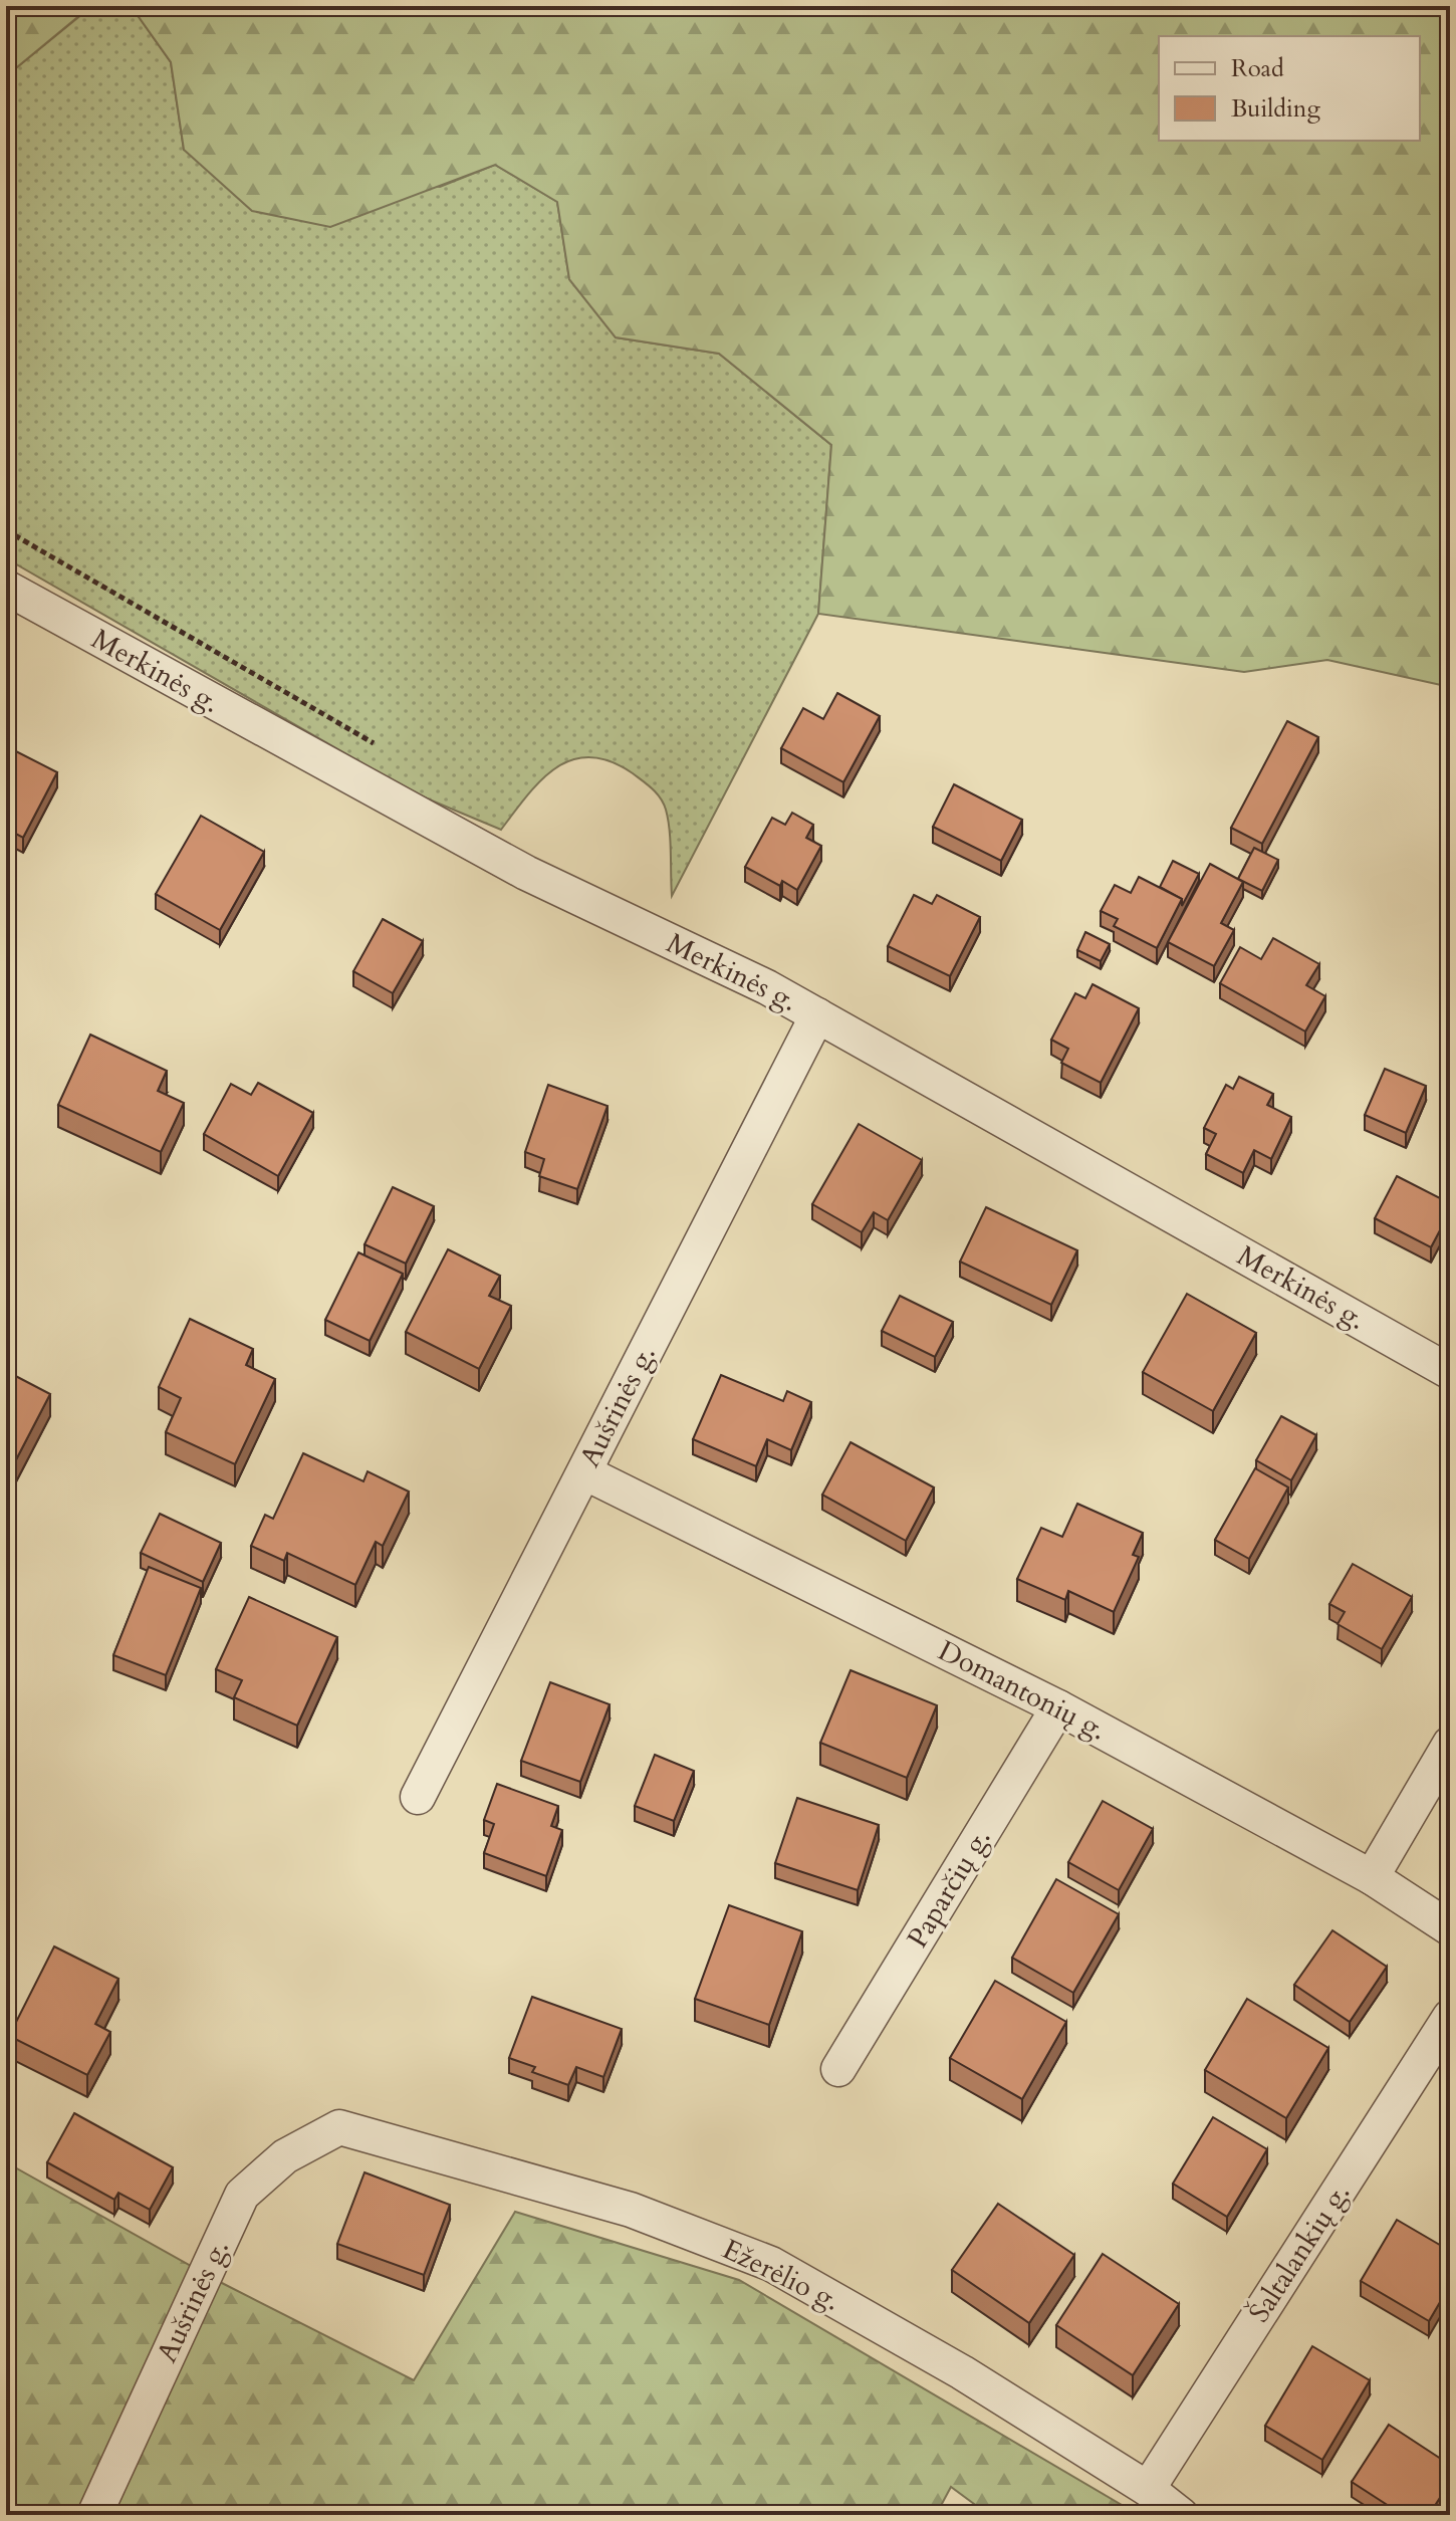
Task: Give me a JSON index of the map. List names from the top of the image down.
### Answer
{
  "streets": {
    "street": [
      "Merkinės g.",
      "Aušrinės g.",
      "Domantonių g.",
      "Paparčių g.",
      "Šaltalankių g.",
      "Ežerėlio g."
    ]
  },
  "crossings": [
    ["Merkinės g.", "Aušrinės g."],
    ["Aušrinės g.", "Domantonių g."],
    ["Aušrinės g.", "Ežerėlio g."],
    ["Domantonių g.", "Paparčių g."],
    ["Šaltalankių g.", "Ežerėlio g."]
  ],
  "legend": ["Road", "Building"]
}
